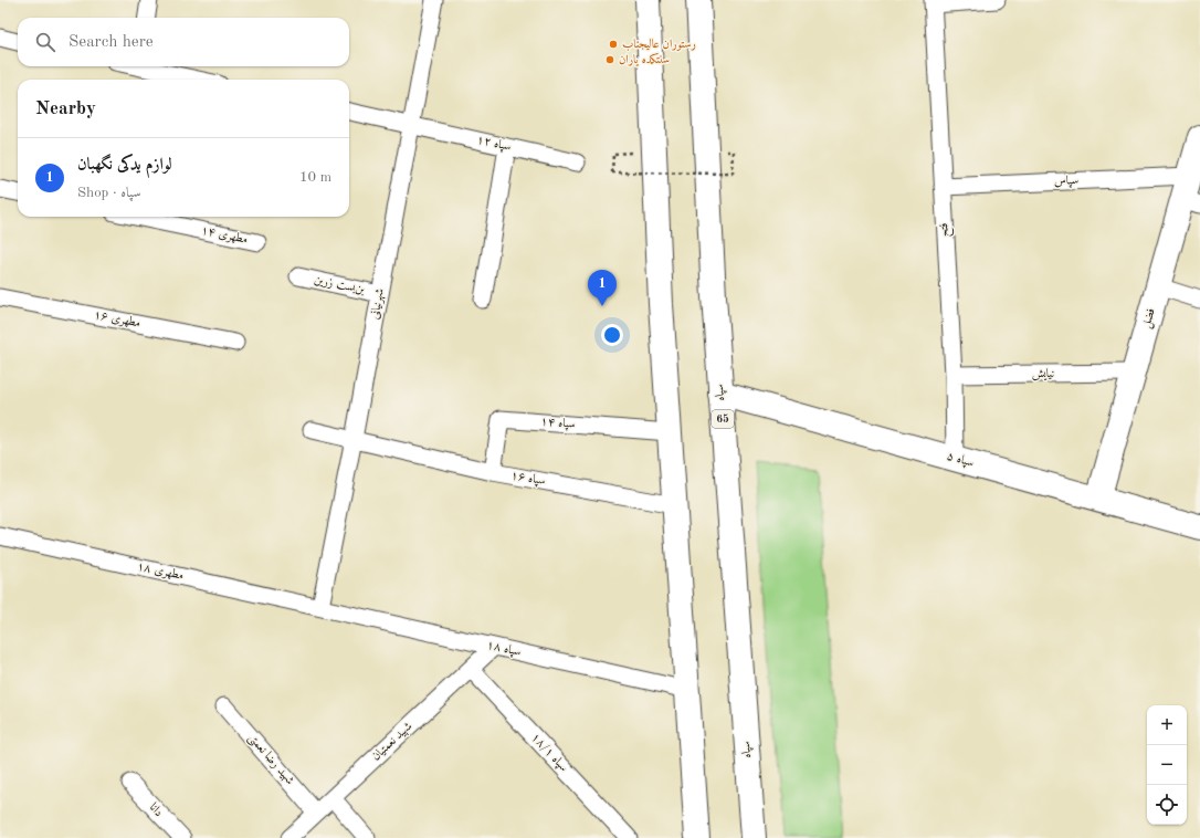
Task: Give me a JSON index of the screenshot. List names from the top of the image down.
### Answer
{
  "streets": {
    "main road": [
      "فضل",
      "سپاه",
      "65",
      "سپاه ۵"
    ],
    "street": [
      "سپاه ۱۲",
      "سپاس",
      "فتح",
      "مطهری ۱۴",
      "بن‌بست زرین",
      "شهرنیانی",
      "مطهری ۱۶",
      "نیایش",
      "سپاه ۱۴",
      "سپاه ۱۶",
      "مطهری ۱۸",
      "سپاه ۱۸",
      "شهید نعمتیان",
      "سپاه ۱۸/۱",
      "شهید رضا نعمتی",
      "دانا"
    ]
  },
  "crossings": [
    ["سپاه ۱۲", "شهرنیانی"],
    ["سپاس", "فتح"],
    ["سپاس", "فضل"],
    ["فتح", "نیایش"],
    ["فتح", "سپاه ۵"],
    ["بن‌بست زرین", "شهرنیانی"],
    ["شهرنیانی", "سپاه ۱۶"],
    ["شهرنیانی", "مطهری ۱۸"],
    ["شهرنیانی", "سپاه ۱۸"],
    ["فضل", "نیایش"],
    ["فضل", "سپاه ۵"],
    ["سپاه", "سپاه ۵"],
    ["سپاه ۱۴", "سپاه ۱۶"],
    ["مطهری ۱۸", "سپاه ۱۸"],
    ["سپاه ۱۸", "شهید نعمتیان"],
    ["شهید نعمتیان", "سپاه ۱۸/۱"],
    ["شهید نعمتیان", "شهید رضا نعمتی"]
  ],
  "places": ["رستوران عالیجناب", "سنتکده یاران"],
  "page": {
    "search": "Search here",
    "heading": "Nearby",
    "list": [
      {
        "mark": "1",
        "name": "لوازم یدکی نگهبان",
        "note": "Shop · سپاه",
        "value": "10 m"
      }
    ],
    "pins": "1",
    "map_buttons": ["+", "−"]
  }
}
